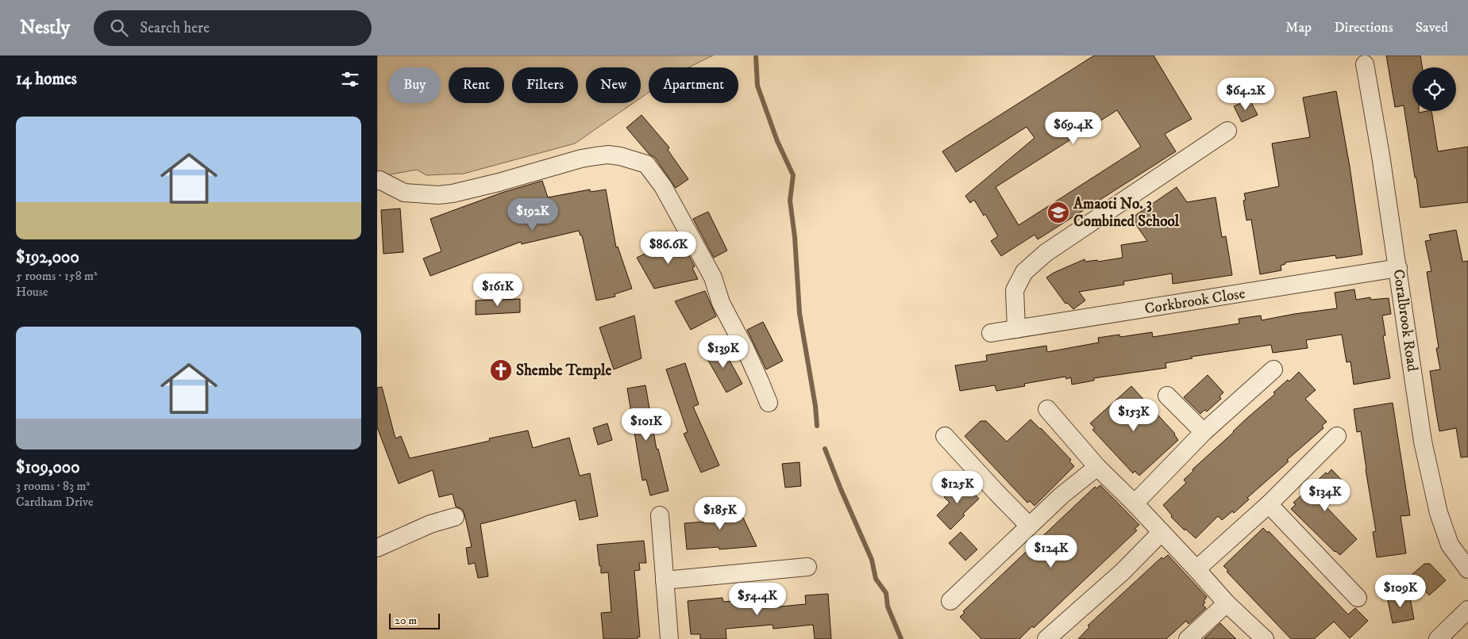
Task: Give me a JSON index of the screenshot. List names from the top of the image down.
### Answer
{
  "streets": {
    "street": ["Corkbrook Close", "Coralbrook Road"]
  },
  "crossings": [
    ["Corkbrook Close", "Coralbrook Road"]
  ],
  "places": {
    "school or university": ["Amaoti No. 3 Combined School"],
    "church": ["Shembe Temple"]
  },
  "scale_bar": "20 m",
  "page": {
    "header": "Nestly",
    "search": "Search here",
    "nav": ["Map", "Directions", "Saved"],
    "heading": "14 homes",
    "chip": [
      "Buy",
      "Rent",
      "Filters",
      "New",
      "Apartment"
    ],
    "price": [
      "$64.2K",
      "$69.4K",
      "$192K",
      "$86.6K",
      "$161K",
      "$139K",
      "$153K",
      "$101K",
      "$125K",
      "$134K",
      "$185K",
      "$124K",
      "$109K",
      "$54.4K"
    ],
    "list": [
      {
        "name": "$192,000",
        "note": "5 rooms · 158 m² · House"
      },
      {
        "name": "$109,000",
        "note": "3 rooms · 83 m² · Cardham Drive"
      }
    ],
    "scale": "20 m"
  }
}
